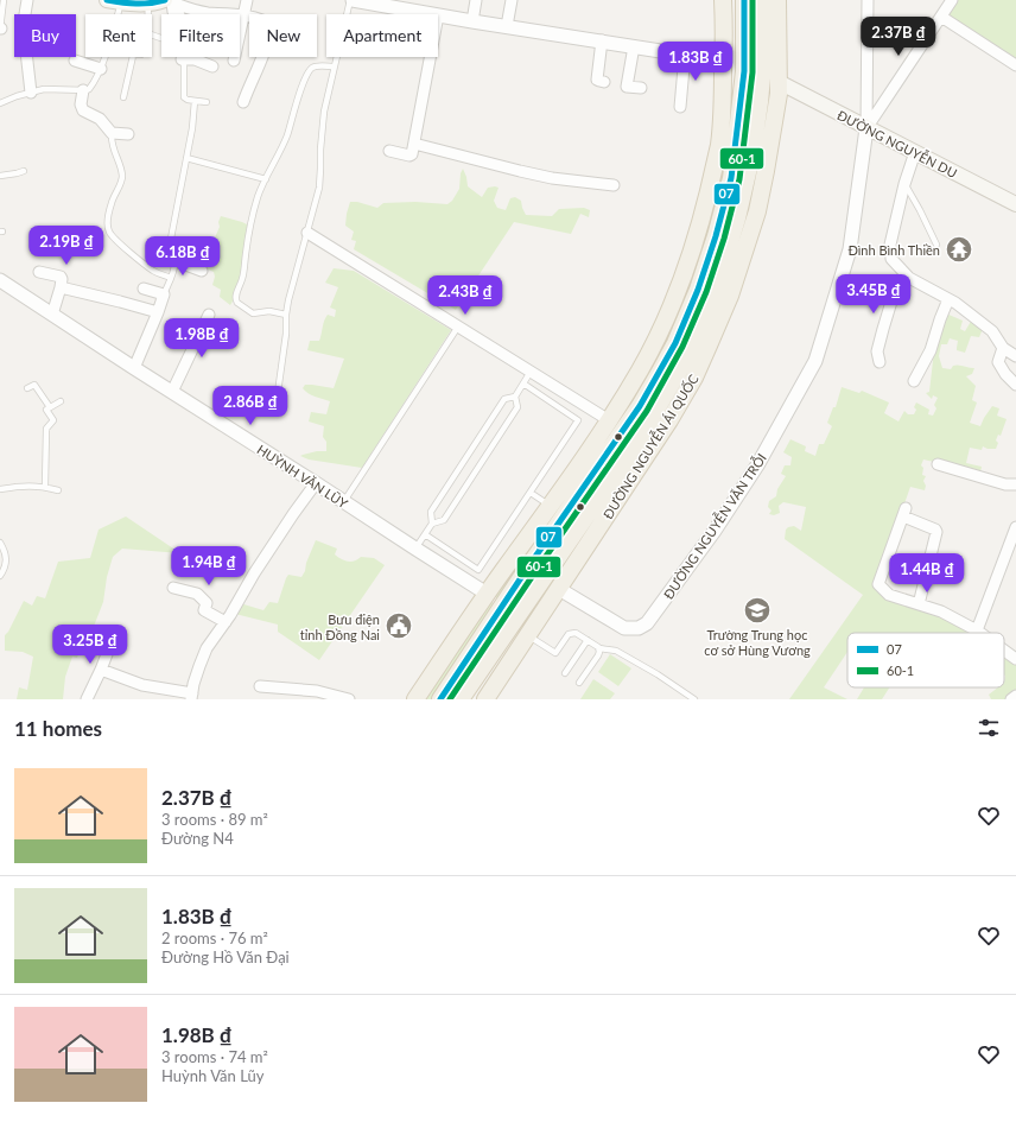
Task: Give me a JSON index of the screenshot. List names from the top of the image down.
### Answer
{
  "streets": {
    "main road": ["ĐƯỜNG NGUYỄN DU", "ĐƯỜNG NGUYỄN ÁI QUỐC"],
    "street": ["HUỲNH VĂN LŨY", "ĐƯỜNG NGUYỄN VĂN TRỖI"]
  },
  "crossings": [
    ["ĐƯỜNG NGUYỄN DU", "ĐƯỜNG NGUYỄN ÁI QUỐC"],
    ["ĐƯỜNG NGUYỄN DU", "ĐƯỜNG NGUYỄN VĂN TRỖI"],
    ["ĐƯỜNG NGUYỄN ÁI QUỐC", "ĐƯỜNG NGUYỄN VĂN TRỖI"]
  ],
  "places": {
    "temple": ["Đình Bình Thiền"],
    "school or university": ["Trường Trung học cơ sở Hùng Vương"],
    "public building": ["Bưu điện tỉnh Đồng Nai"]
  },
  "lines": ["transit line 07", "transit line 60-1"],
  "legend": ["07", "60-1"],
  "page": {
    "chip": [
      "Buy",
      "Rent",
      "Filters",
      "New",
      "Apartment"
    ],
    "price": [
      "2.37B ₫",
      "1.83B ₫",
      "2.19B ₫",
      "6.18B ₫",
      "3.45B ₫",
      "2.43B ₫",
      "1.98B ₫",
      "2.86B ₫",
      "1.94B ₫",
      "1.44B ₫",
      "3.25B ₫"
    ],
    "heading": "11 homes",
    "list": [
      {
        "name": "2.37B ₫",
        "note": "3 rooms · 89 m² · Đường N4"
      },
      {
        "name": "1.83B ₫",
        "note": "2 rooms · 76 m² · Đường Hồ Văn Đại"
      },
      {
        "name": "1.98B ₫",
        "note": "3 rooms · 74 m² · Huỳnh Văn Lũy"
      }
    ]
  }
}
